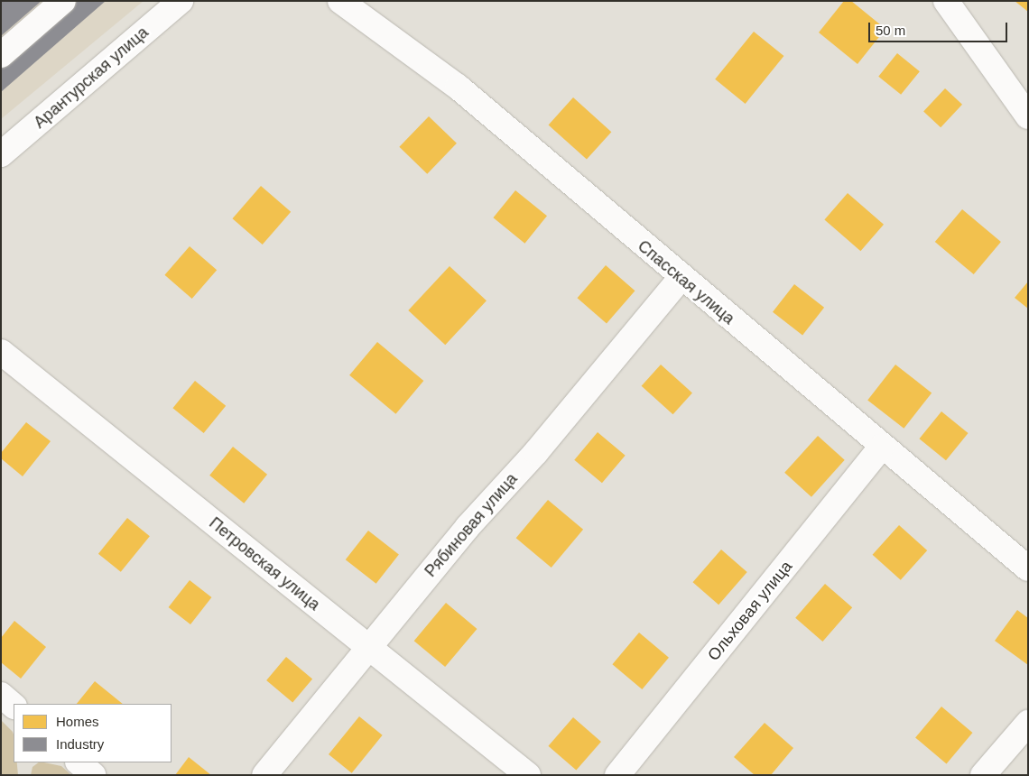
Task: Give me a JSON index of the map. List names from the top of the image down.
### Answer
{
  "streets": {
    "street": [
      "Арантурская улица",
      "Спасская улица",
      "Рябиновая улица",
      "Петровская улица",
      "Ольховая улица"
    ]
  },
  "crossings": [
    ["Спасская улица", "Рябиновая улица"],
    ["Спасская улица", "Ольховая улица"],
    ["Рябиновая улица", "Петровская улица"]
  ],
  "legend": ["Homes", "Industry"],
  "scale_bar": "50 m"
}
